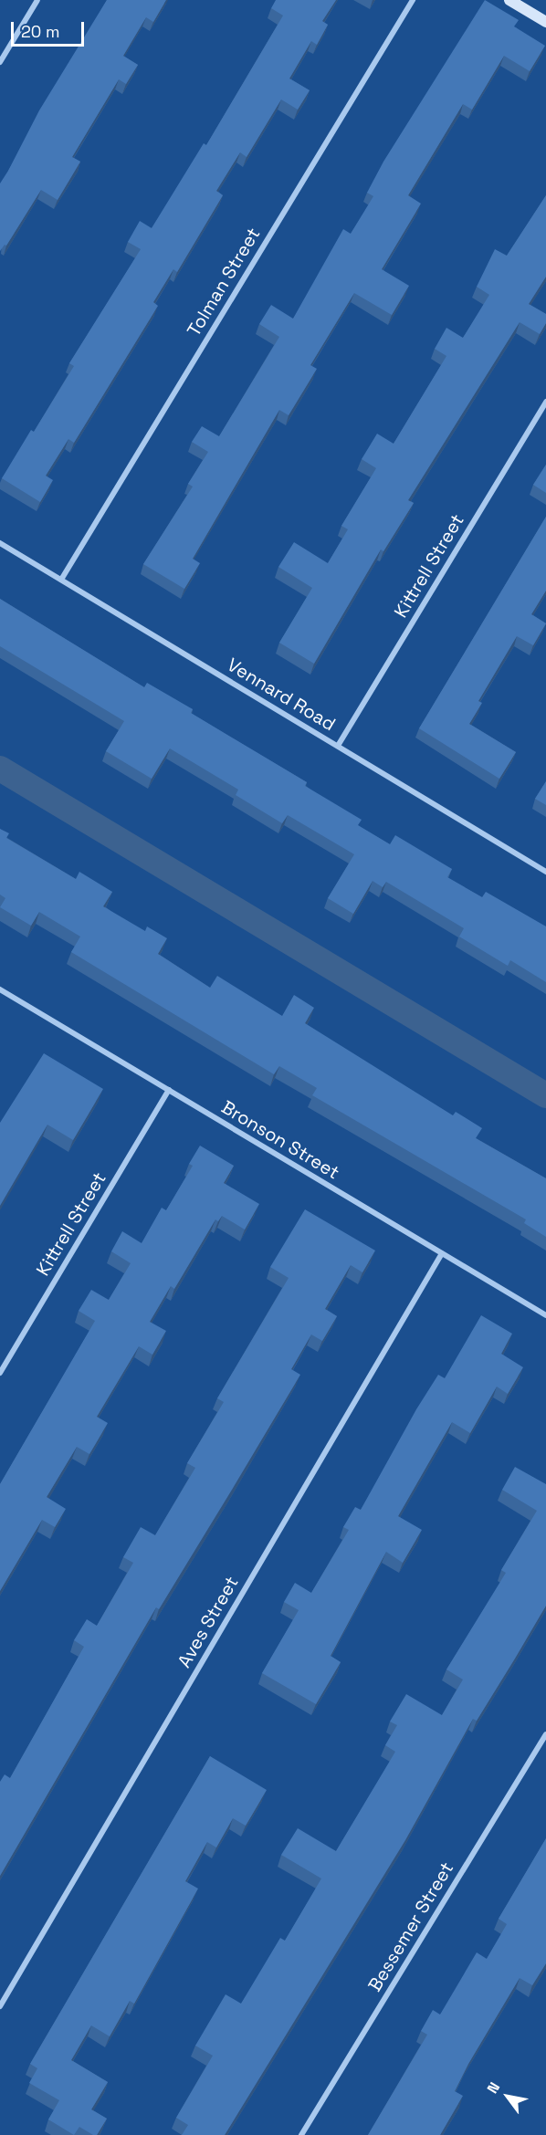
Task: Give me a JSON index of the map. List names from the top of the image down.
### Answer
{
  "streets": {
    "street": [
      "Tolman Street",
      "Kittrell Street",
      "Vennard Road",
      "Bronson Street",
      "Aves Street",
      "Bessemer Street"
    ]
  },
  "crossings": [
    ["Tolman Street", "Vennard Road"],
    ["Kittrell Street", "Vennard Road"],
    ["Kittrell Street", "Bronson Street"],
    ["Bronson Street", "Aves Street"]
  ],
  "scale_bar": "20 m",
  "north": "top left"
}
